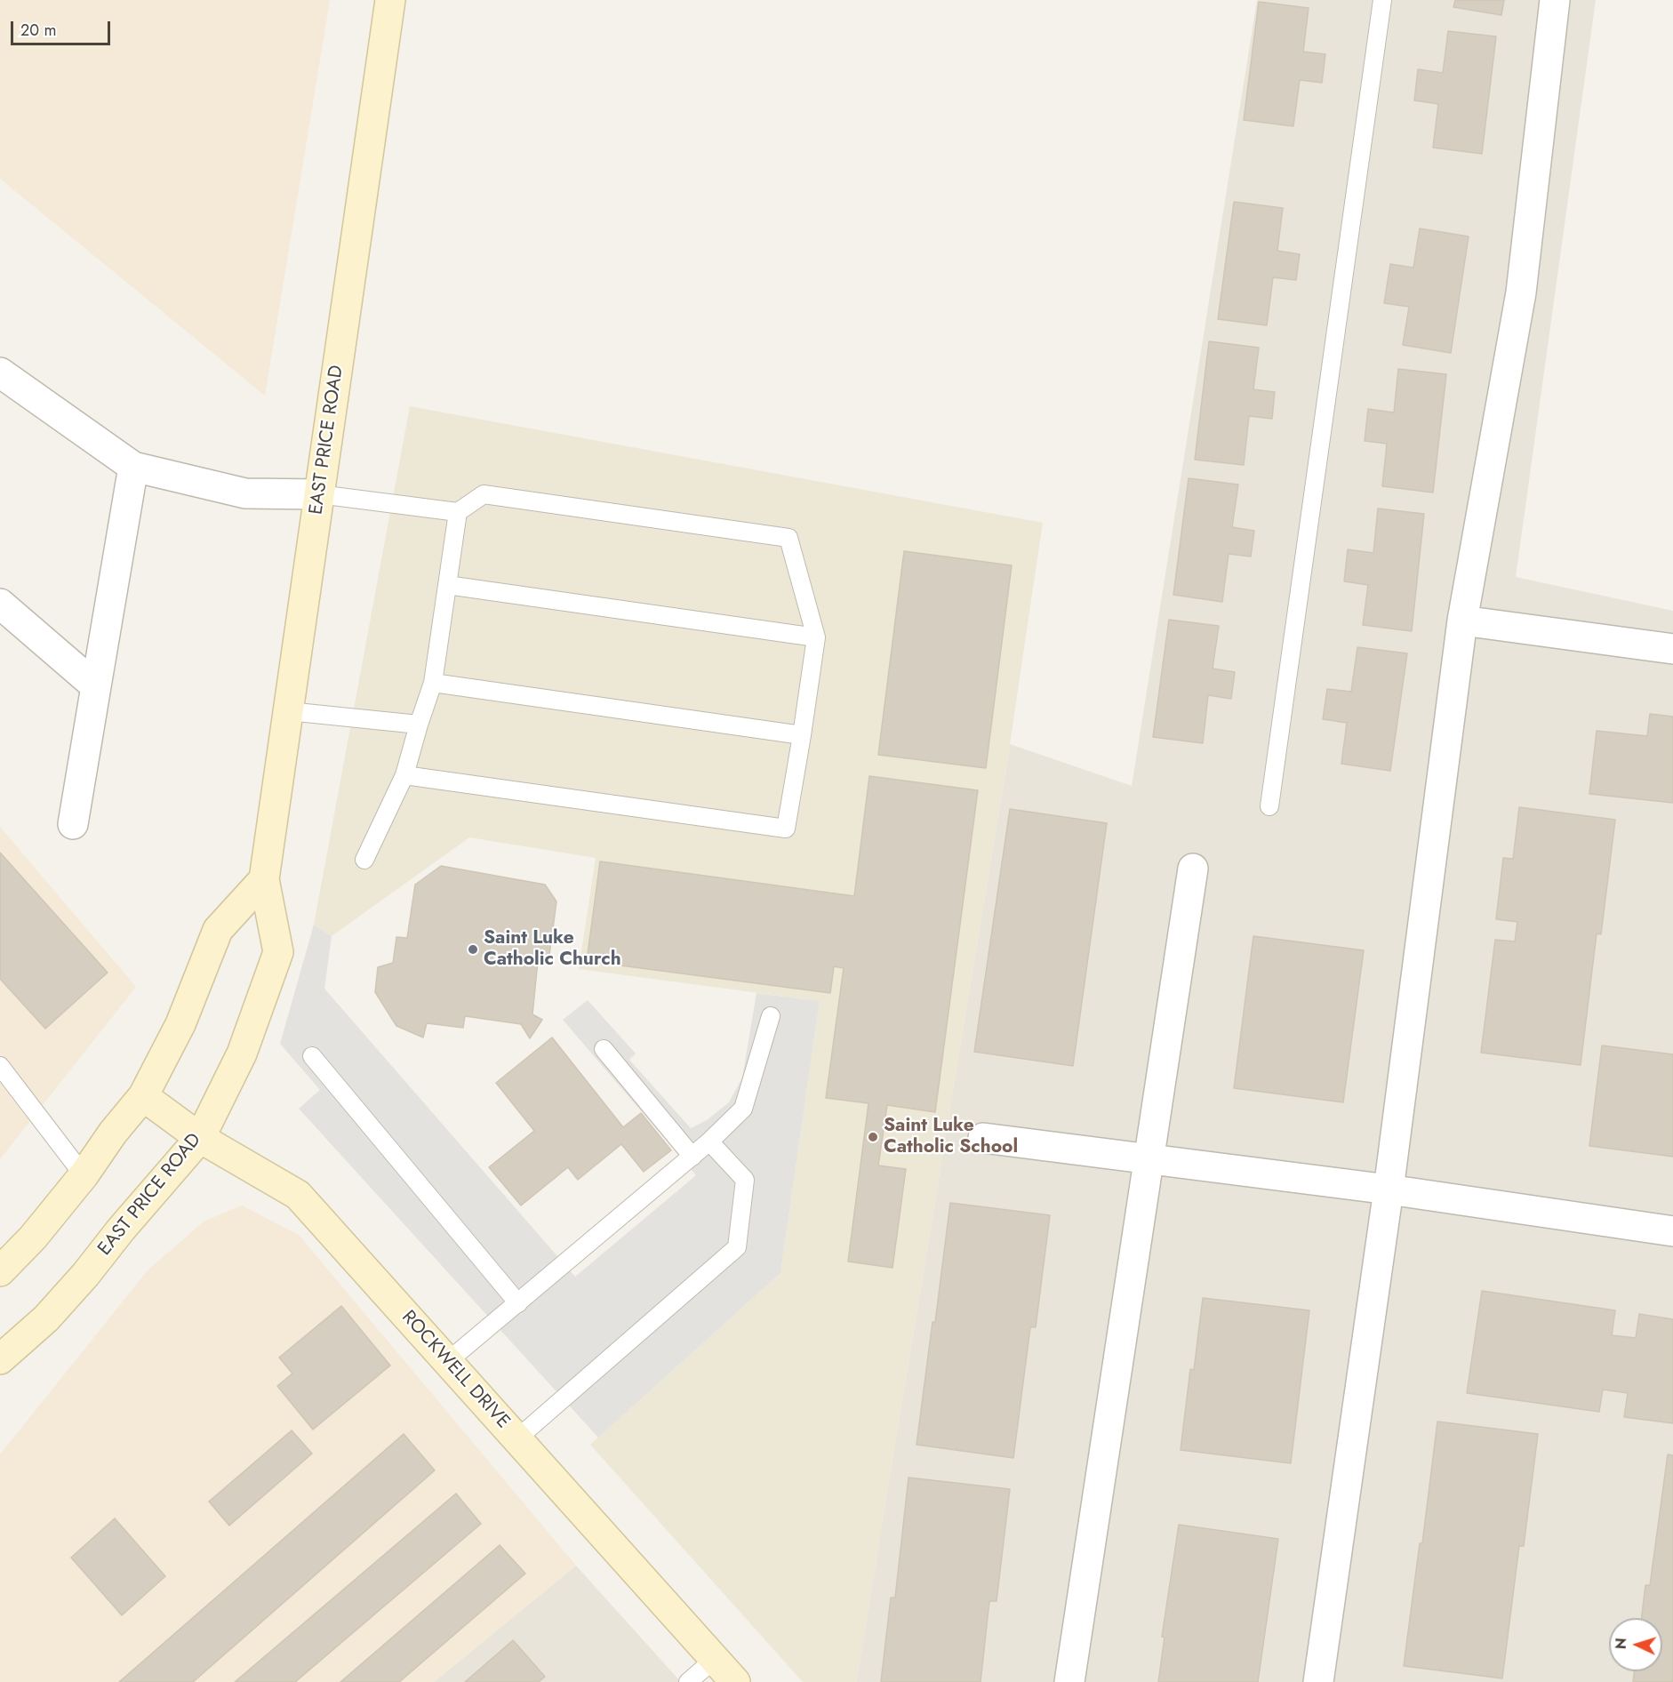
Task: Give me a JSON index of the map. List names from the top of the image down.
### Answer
{
  "streets": {
    "main road": ["EAST PRICE ROAD", "ROCKWELL DRIVE"]
  },
  "crossings": [
    ["EAST PRICE ROAD", "ROCKWELL DRIVE"]
  ],
  "places": ["Saint Luke Catholic Church", "Saint Luke Catholic School"],
  "scale_bar": "20 m",
  "north": "left"
}
